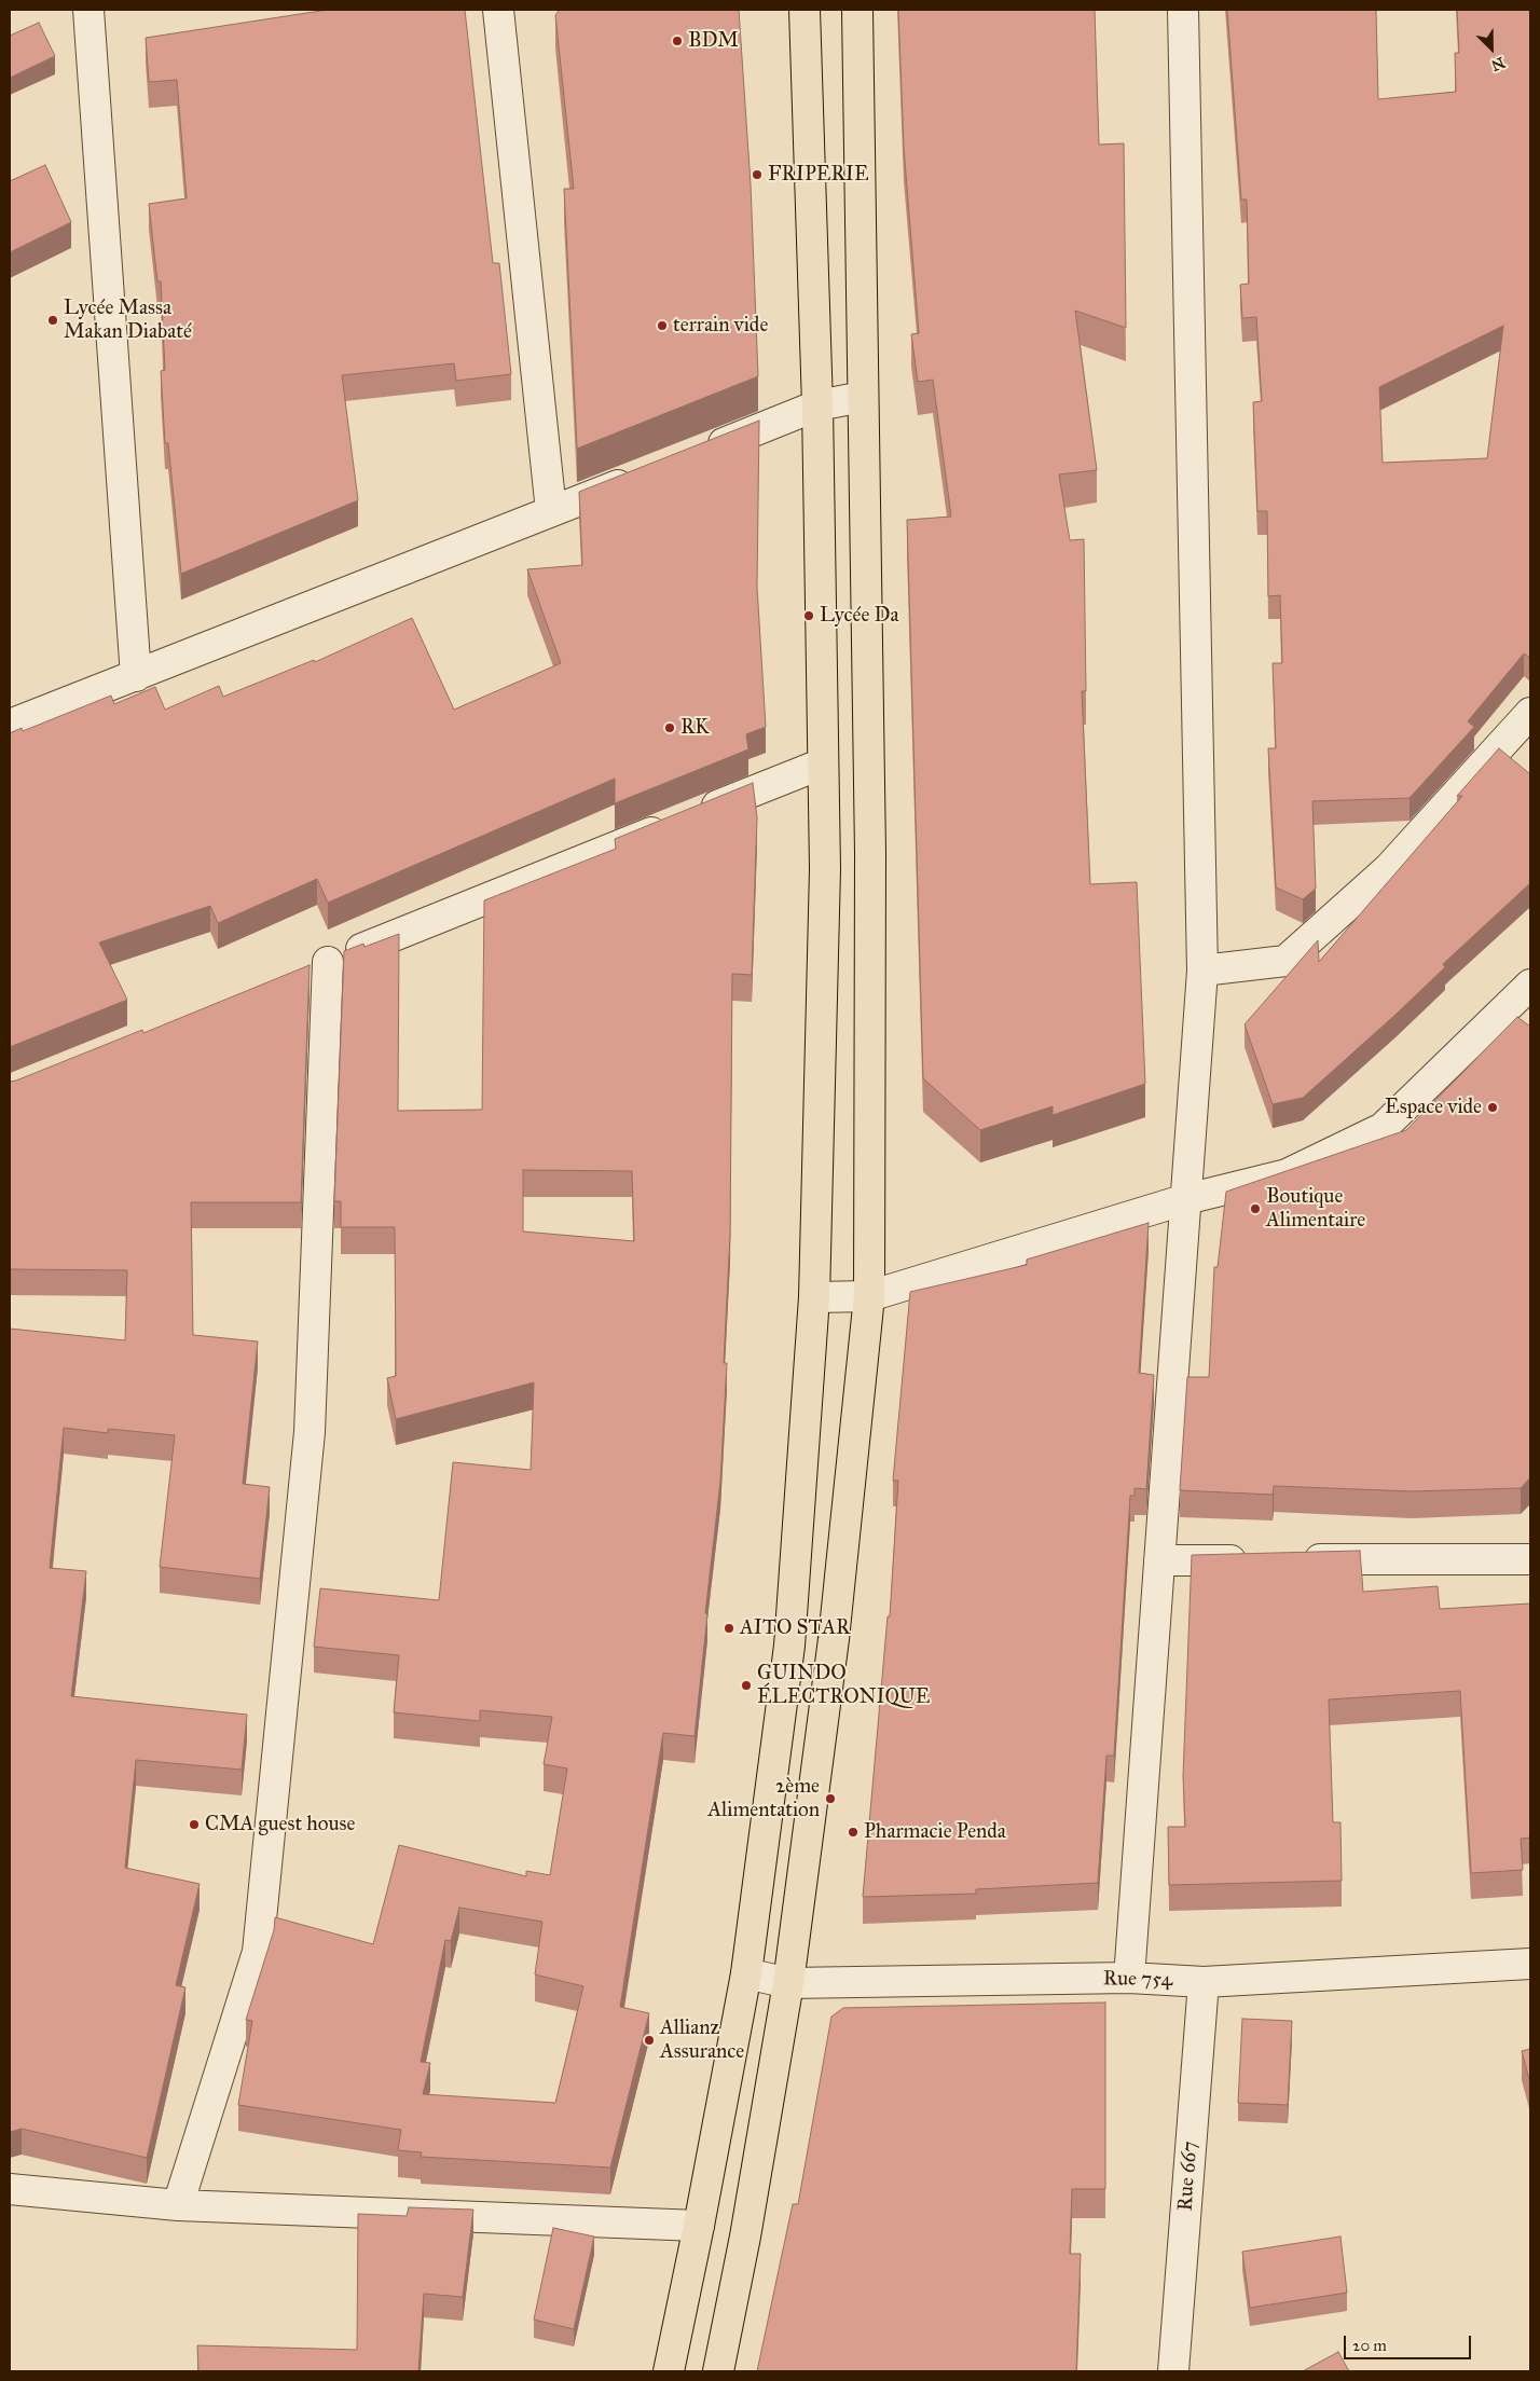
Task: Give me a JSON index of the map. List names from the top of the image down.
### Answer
{
  "streets": {
    "street": ["Rue 754", "Rue 667"]
  },
  "crossings": [
    ["Rue 754", "Rue 667"]
  ],
  "places": [
    "BDM",
    "FRIPERIE",
    "Lycée Massa Makan Diabaté",
    "terrain vide",
    "Lycée Da",
    "RK",
    "Espace vide",
    "Boutique Alimentaire",
    "AITO STAR",
    "GUINDO ÉLECTRONIQUE",
    "2ème Alimentation",
    "CMA guest house",
    "Pharmacie Penda",
    "Allianz Assurance"
  ],
  "scale_bar": "20 m",
  "north": "bottom right"
}
